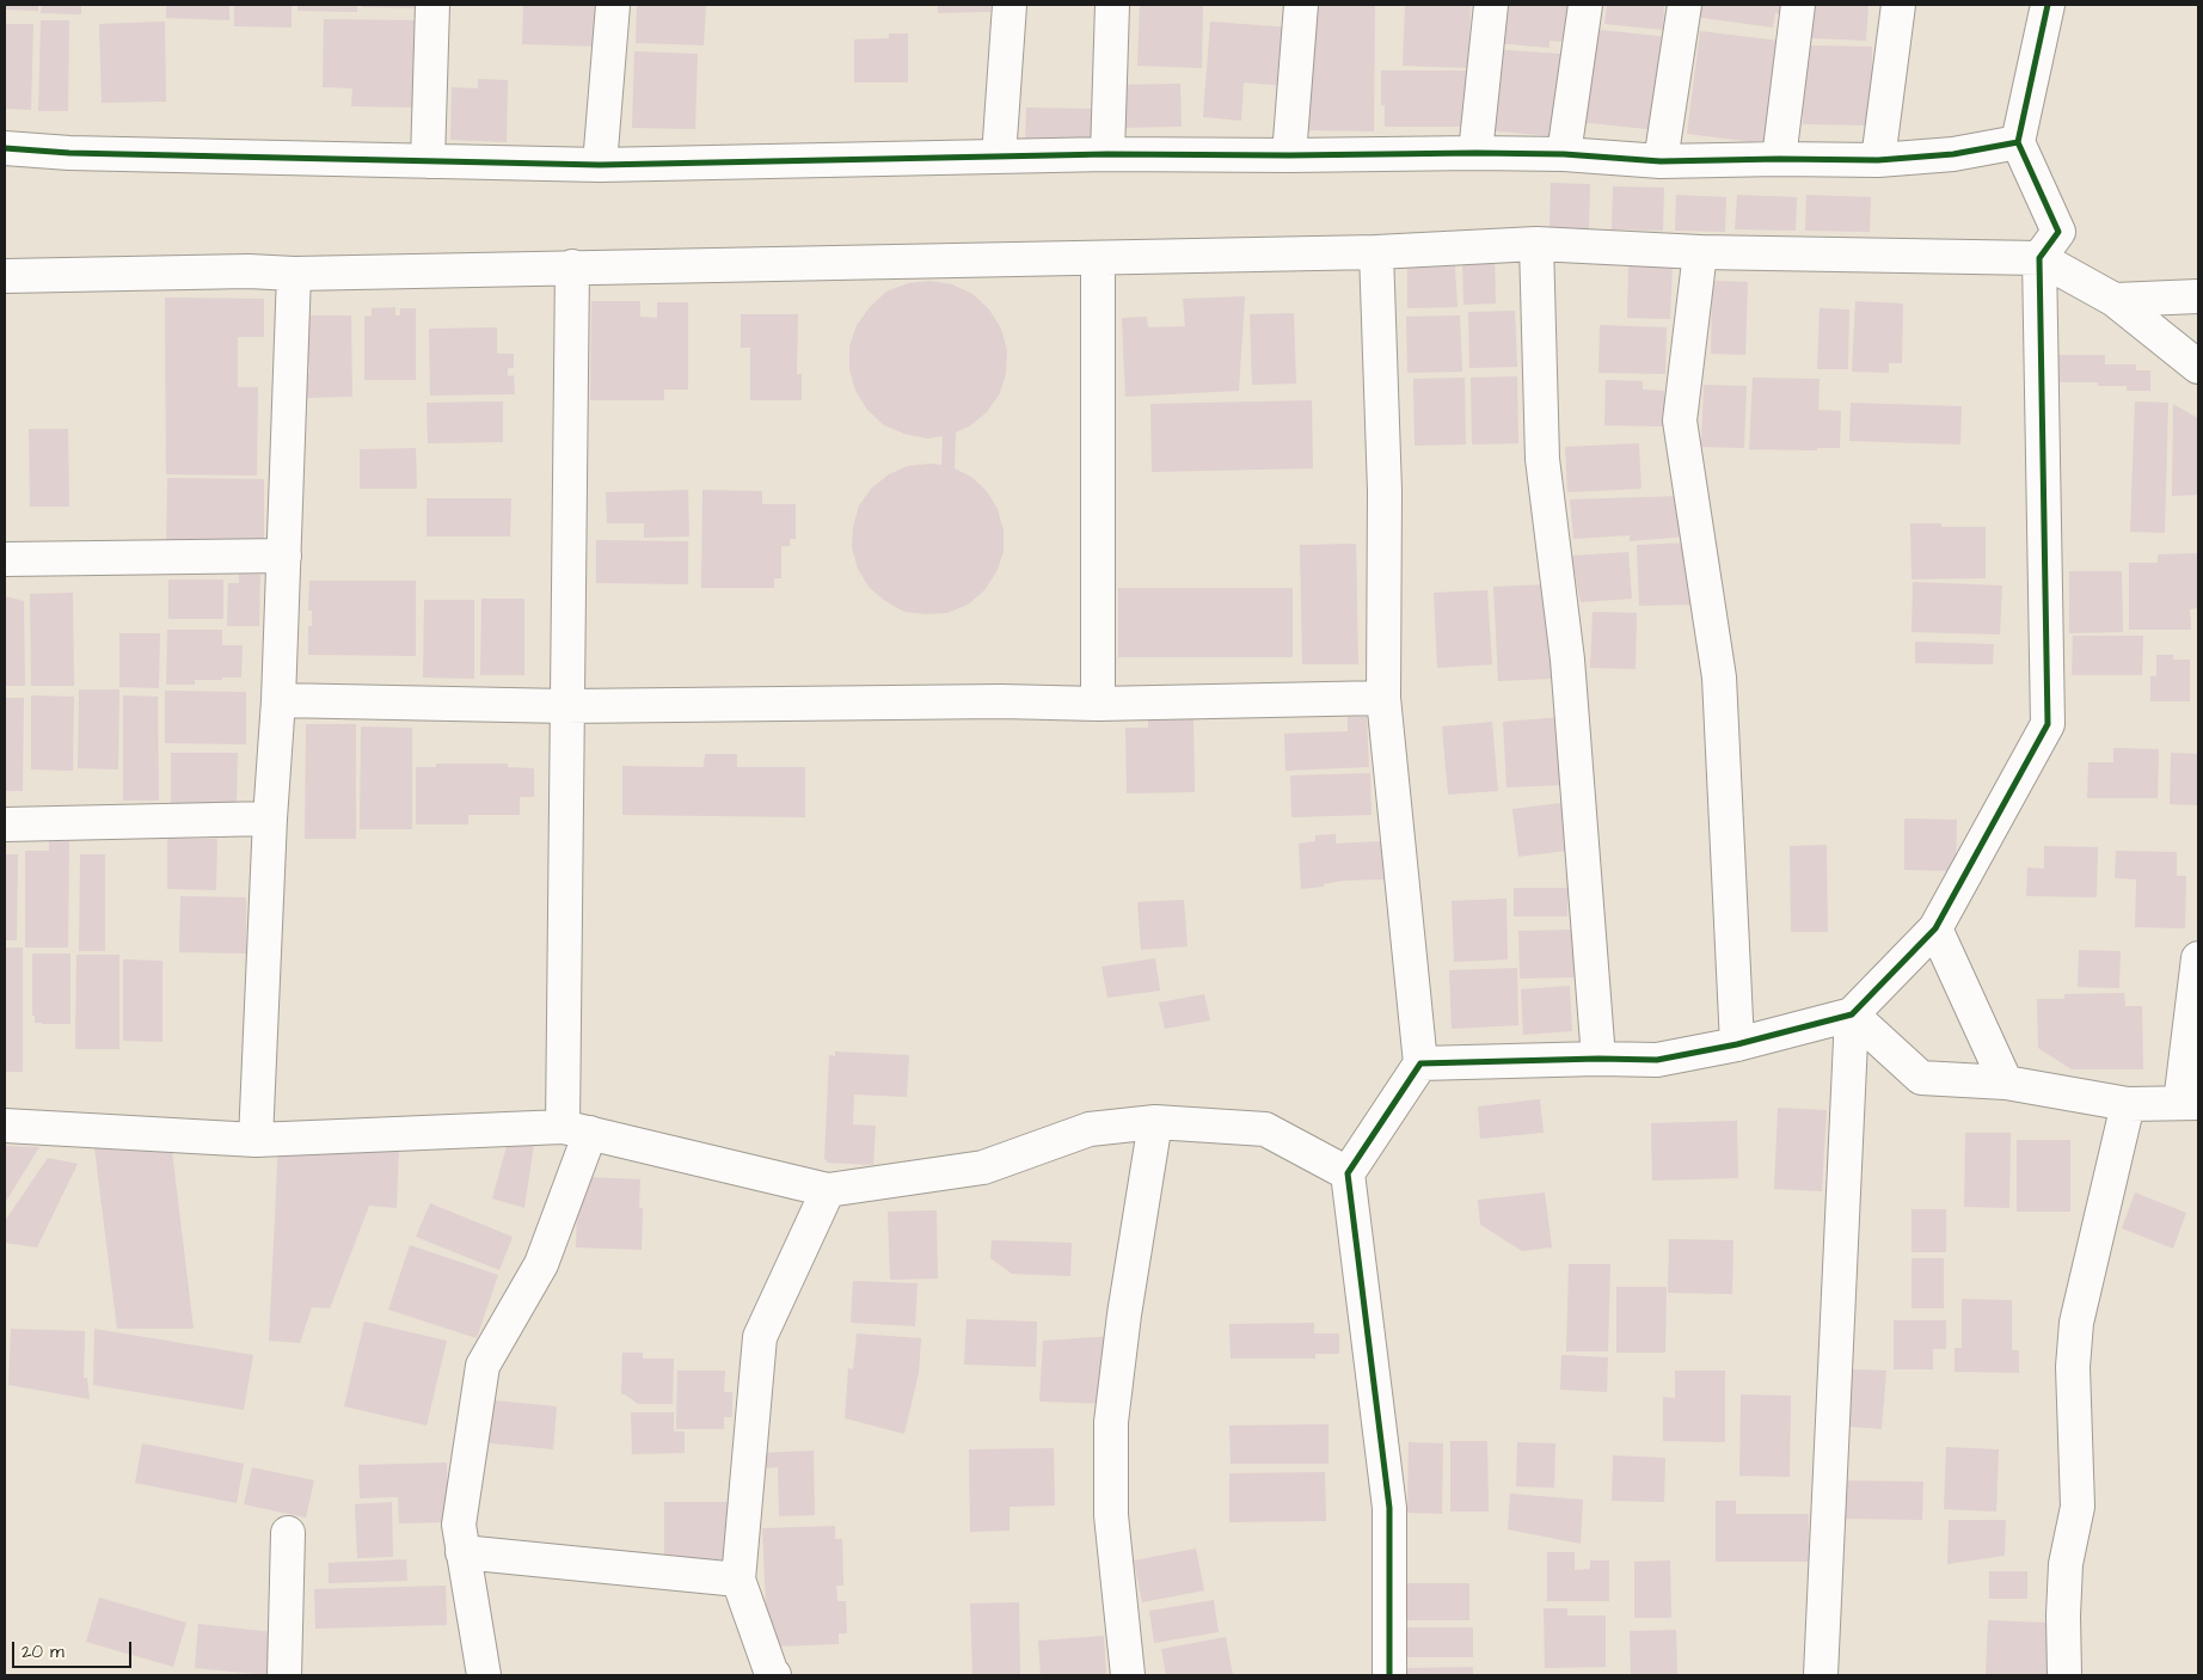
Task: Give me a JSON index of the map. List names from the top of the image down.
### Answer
{
  "scale_bar": "20 m"
}
